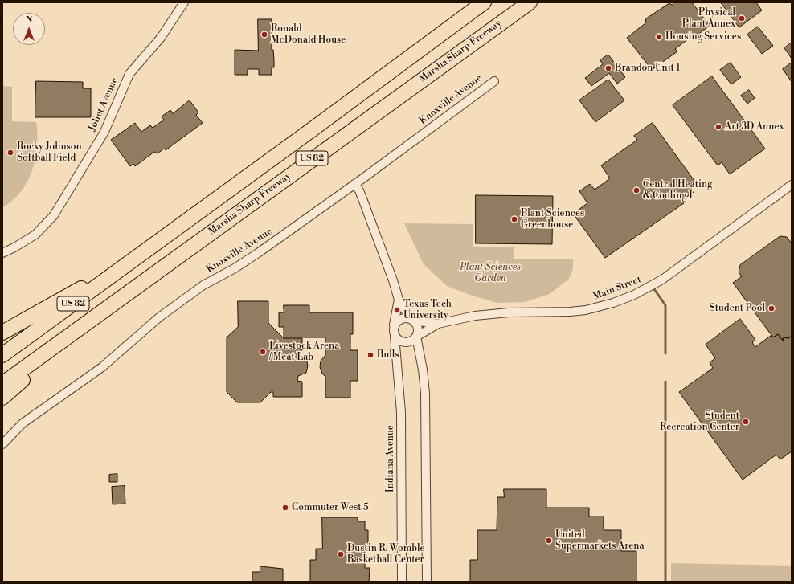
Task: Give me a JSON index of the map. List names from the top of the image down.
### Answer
{
  "streets": {
    "highway": ["Marsha Sharp Freeway", "US 82"],
    "street": [
      "Knoxville Avenue",
      "Joliet Avenue",
      "Main Street",
      "Indiana Avenue"
    ]
  },
  "crossings": [
    ["Main Street", "Indiana Avenue"]
  ],
  "parks": ["Plant Sciences Garden"],
  "places": [
    "Physical Plant Annex",
    "Ronald McDonald House",
    "Housing Services",
    "Brandon Unit 1",
    "Art 3D Annex",
    "Rocky Johnson Softball Field",
    "Central Heating & Cooling I",
    "Plant Sciences Greenhouse",
    "Student Pool",
    "Texas Tech University",
    "Livestock Arena / Meat Lab",
    "Bulls",
    "Student Recreation Center",
    "Commuter West 5",
    "United Supermarkets Arena",
    "Dustin R. Womble Basketball Center"
  ],
  "north": "top"
}
